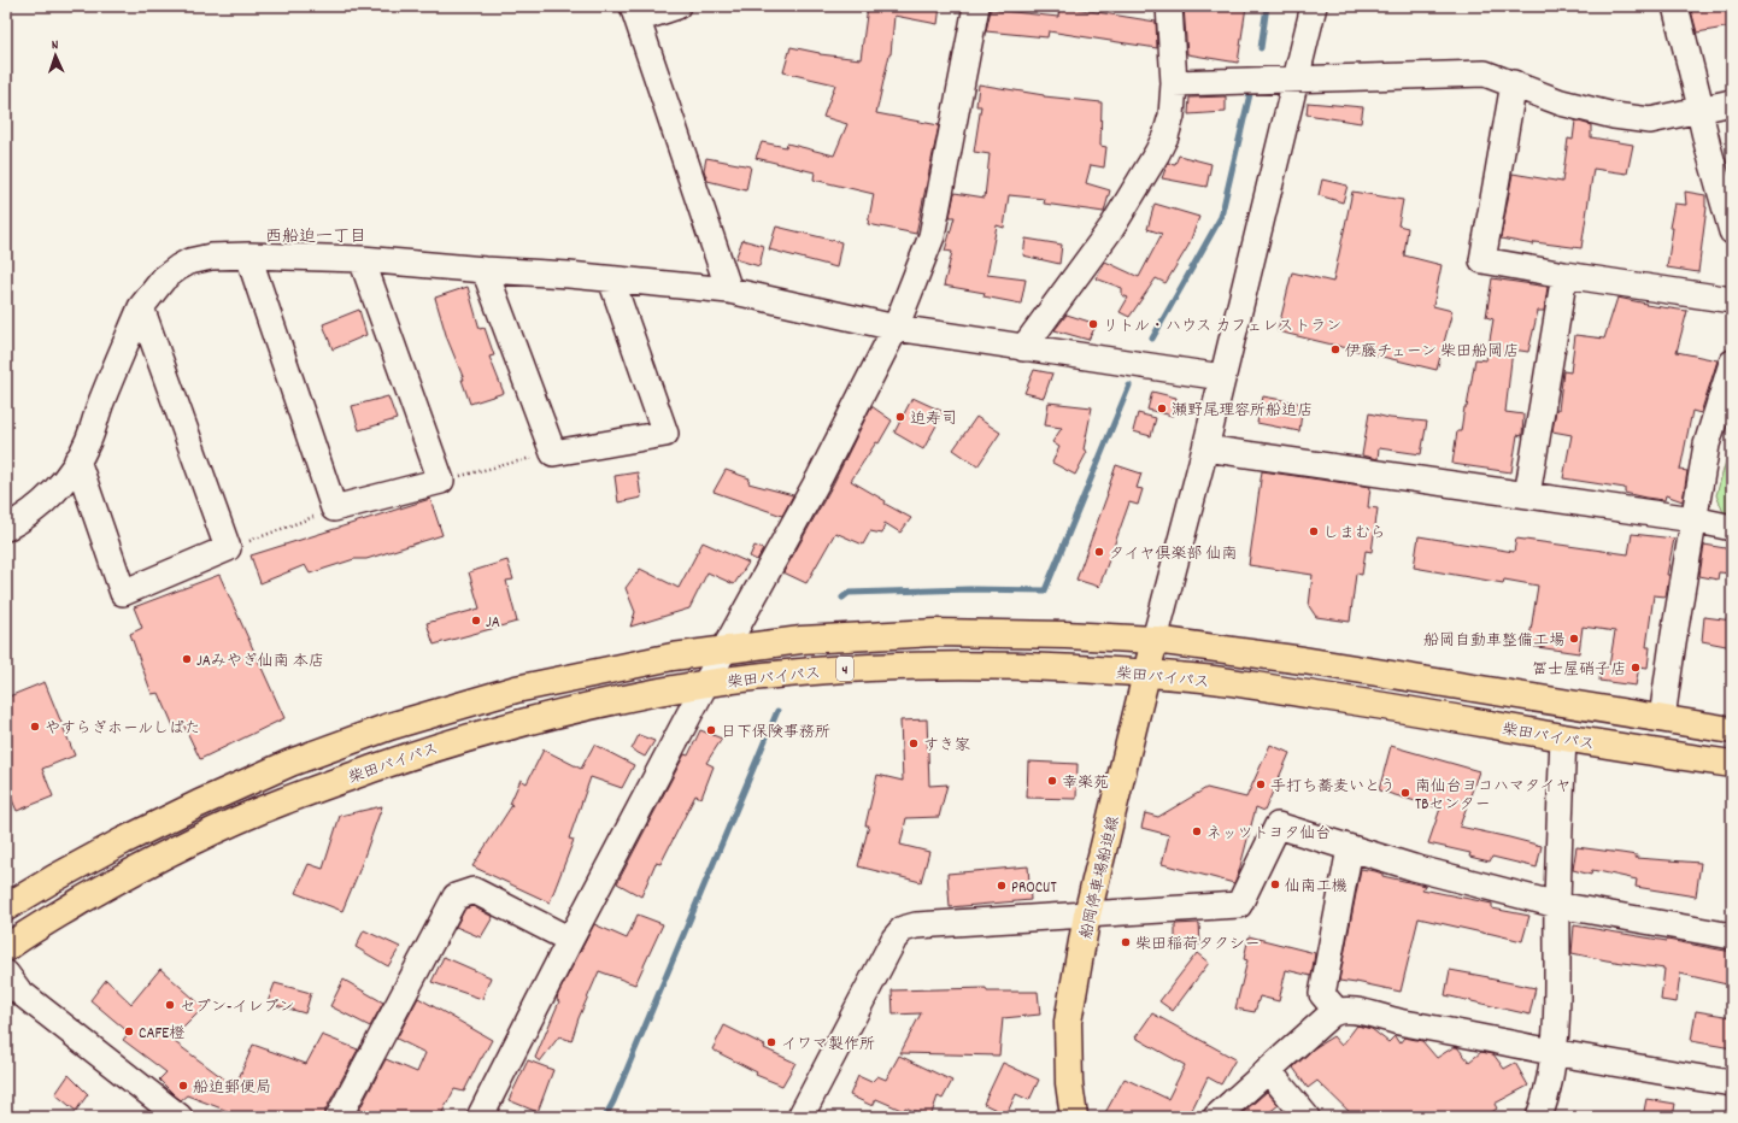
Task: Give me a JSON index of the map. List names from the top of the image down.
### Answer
{
  "streets": {
    "main road": ["4", "柴田バイパス", "船岡停車場船迫線"]
  },
  "crossings": [
    ["柴田バイパス", "船岡停車場船迫線"]
  ],
  "districts": ["西船迫一丁目"],
  "places": [
    "リトル・ハウス カフェレストラン",
    "伊藤チェーン 柴田船岡店",
    "瀬野尾理容所船迫店",
    "迫寿司",
    "しまむら",
    "タイヤ倶楽部 仙南",
    "JA",
    "船岡自動車整備工場",
    "JAみやぎ仙南 本店",
    "冨士屋硝子店",
    "やすらぎホールしばた",
    "日下保険事務所",
    "すき家",
    "幸楽苑",
    "手打ち蕎麦いとう",
    "南仙台ヨコハマタイヤ TBセンター",
    "ネッツトヨタ仙台",
    "仙南工機",
    "PROCUT",
    "柴田稲荷タクシー",
    "セブン-イレブン",
    "CAFE橙",
    "イワマ製作所",
    "船迫郵便局"
  ],
  "north": "top"
}
